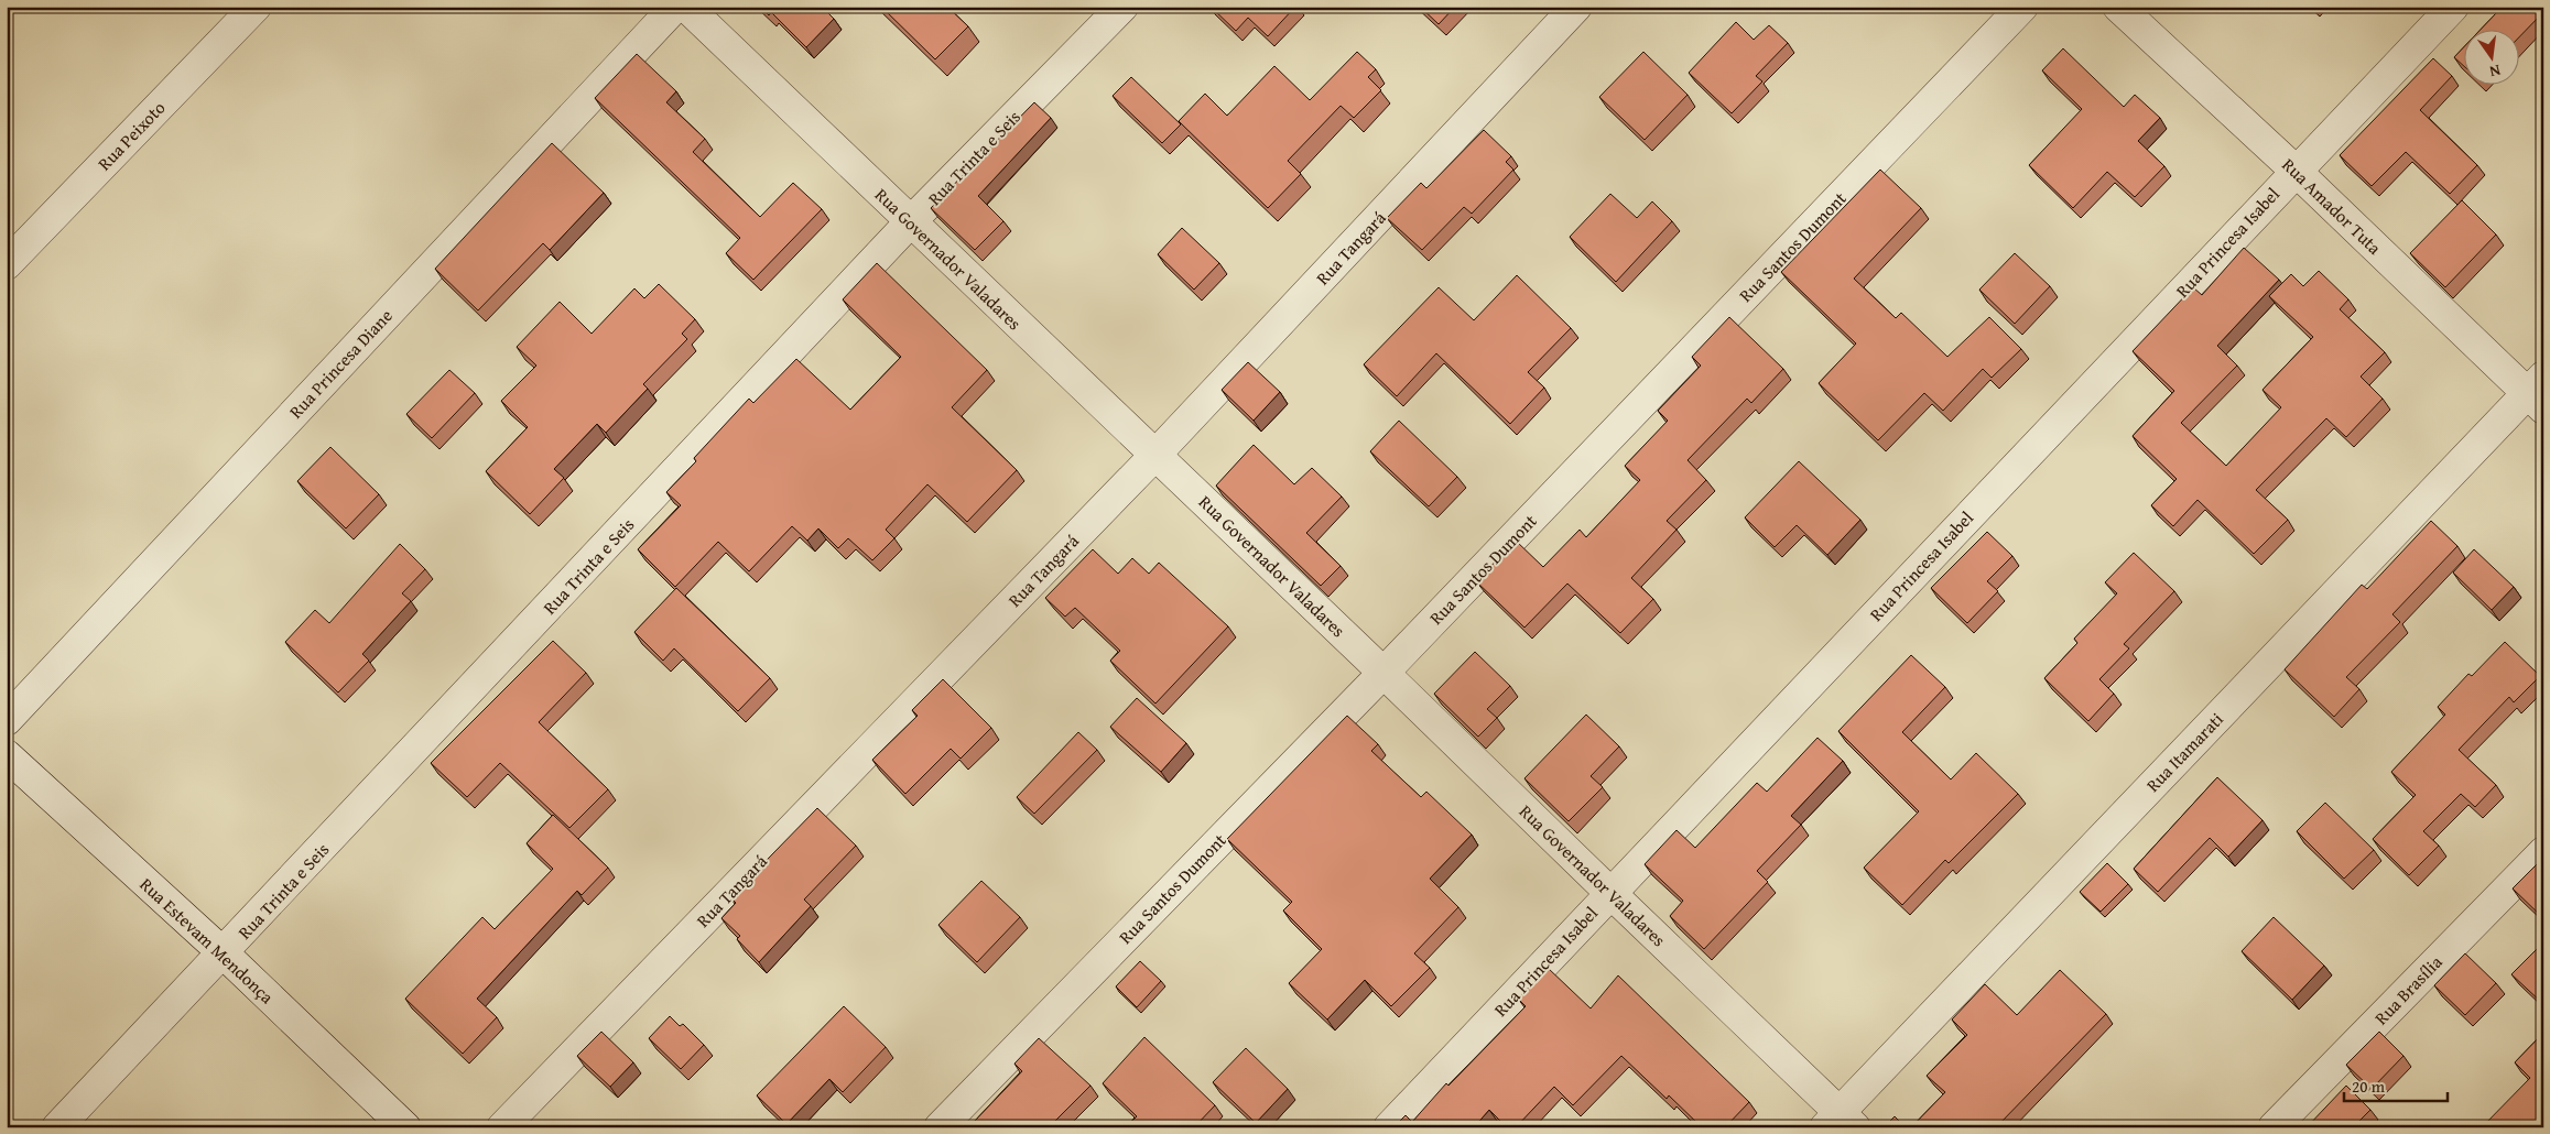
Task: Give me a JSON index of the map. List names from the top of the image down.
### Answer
{
  "streets": {
    "street": [
      "Rua Peixoto",
      "Rua Trinta e Seis",
      "Rua Amador Tuta",
      "Rua Princesa Isabel",
      "Rua Santos Dumont",
      "Rua Tangará",
      "Rua Governador Valadares",
      "Rua Princesa Diane",
      "Rua Itamarati",
      "Rua Estevam Mendonça",
      "Rua Brasília"
    ]
  },
  "crossings": [
    ["Rua Trinta e Seis", "Rua Governador Valadares"],
    ["Rua Trinta e Seis", "Rua Estevam Mendonça"],
    ["Rua Amador Tuta", "Rua Princesa Isabel"],
    ["Rua Amador Tuta", "Rua Itamarati"],
    ["Rua Princesa Isabel", "Rua Governador Valadares"],
    ["Rua Santos Dumont", "Rua Governador Valadares"],
    ["Rua Tangará", "Rua Governador Valadares"],
    ["Rua Governador Valadares", "Rua Itamarati"]
  ],
  "scale_bar": "20 m",
  "north": "bottom"
}
